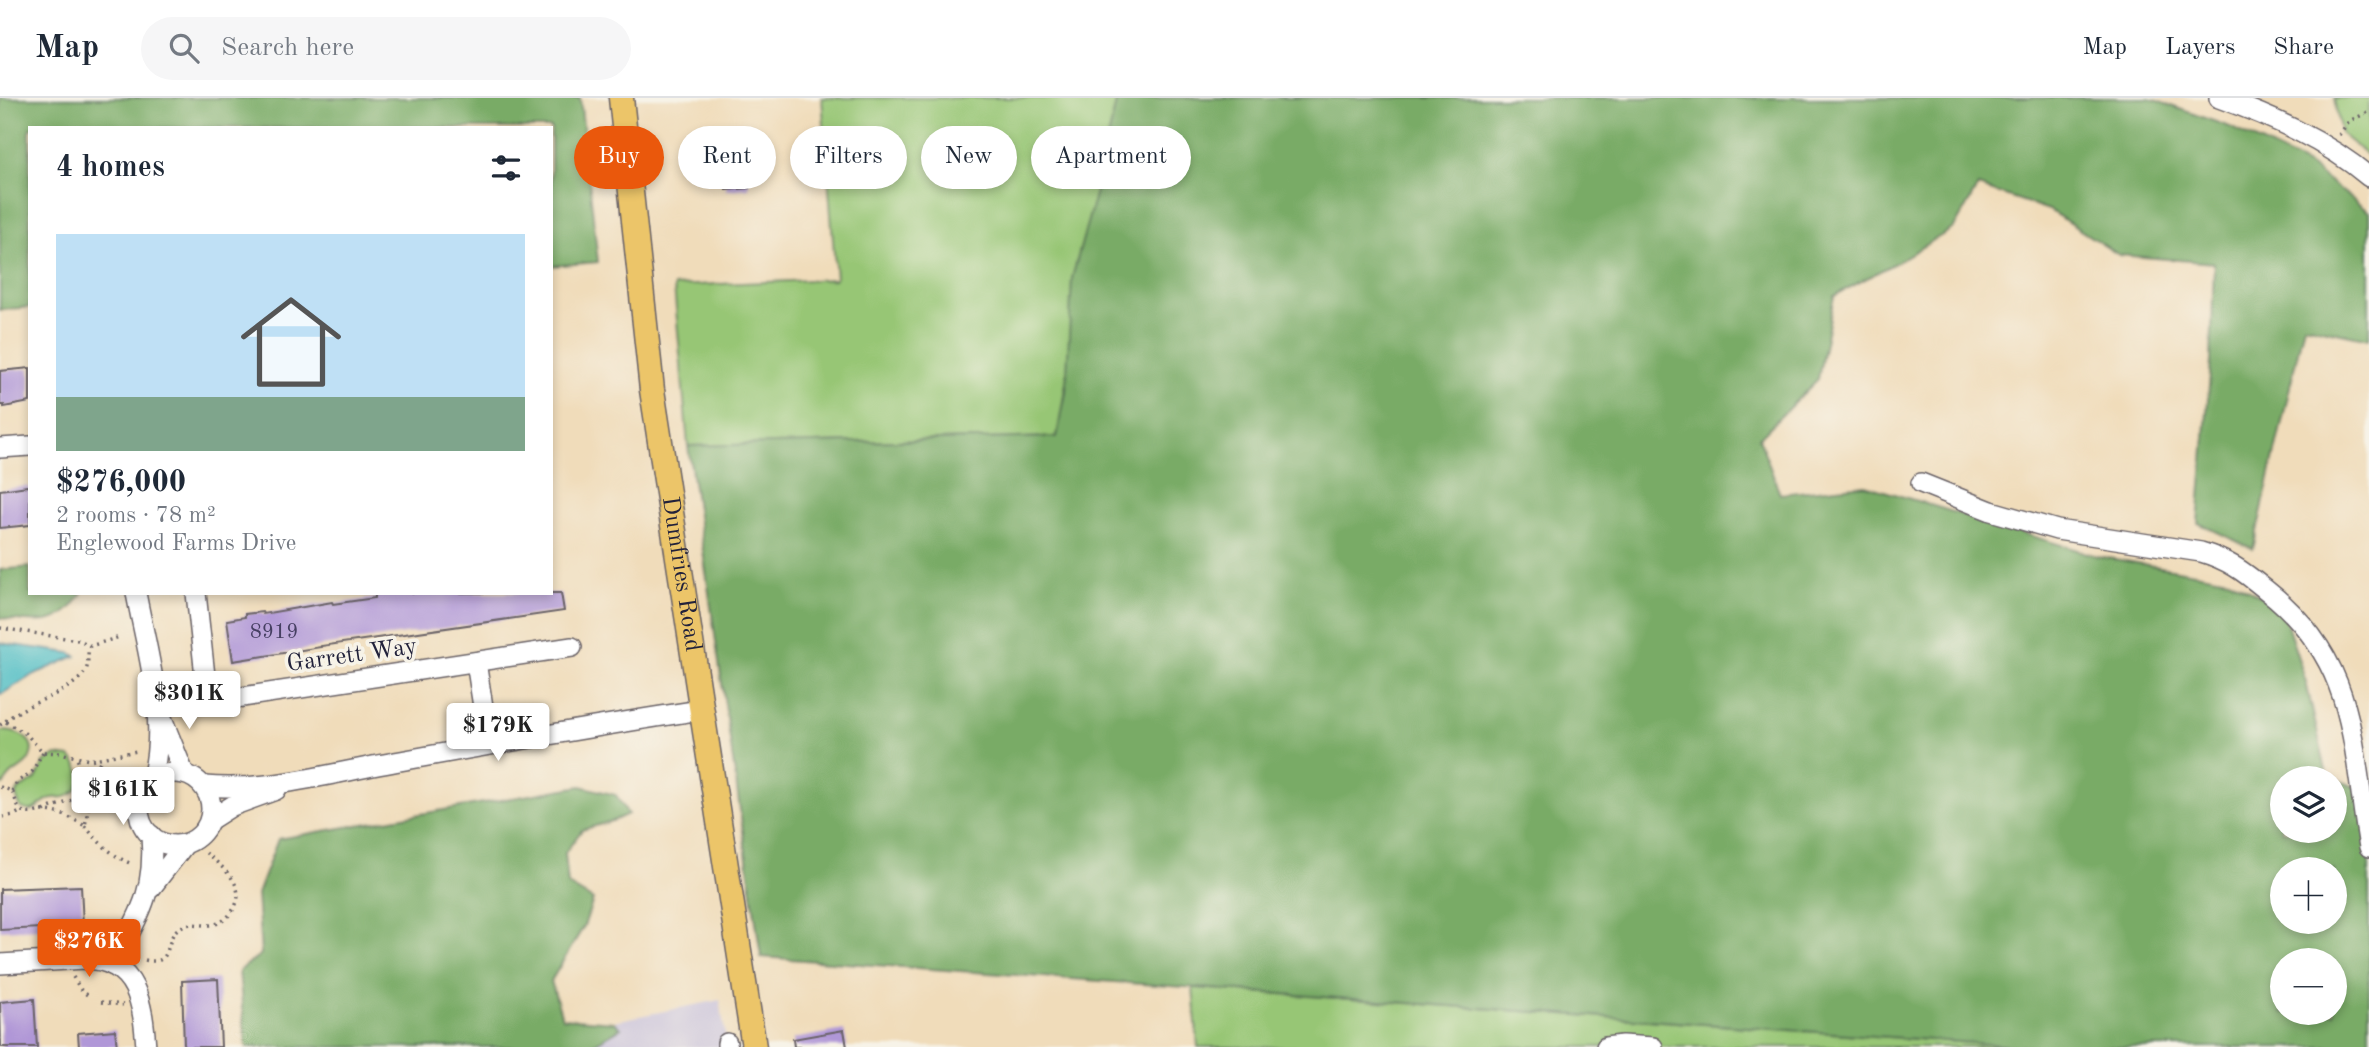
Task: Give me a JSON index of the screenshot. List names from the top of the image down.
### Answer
{
  "streets": {
    "main road": ["Dumfries Road"],
    "street": ["Garrett Way"]
  },
  "house_numbers": ["8919"],
  "page": {
    "header": "Map",
    "search": "Search here",
    "nav": ["Map", "Layers", "Share"],
    "chip": [
      "Buy",
      "Rent",
      "Filters",
      "New",
      "Apartment"
    ],
    "heading": "4 homes",
    "list": [
      {
        "name": "$276,000",
        "note": "2 rooms · 78 m² · Englewood Farms Drive"
      }
    ],
    "price": [
      "$301K",
      "$179K",
      "$161K",
      "$276K"
    ],
    "map_buttons": ["+", "−"]
  }
}
